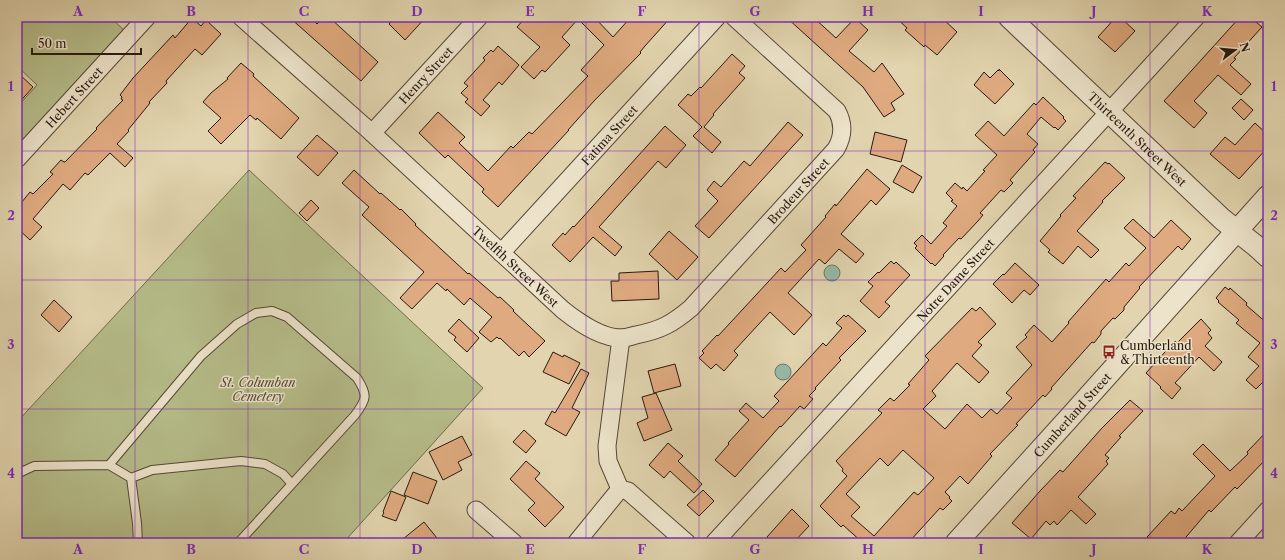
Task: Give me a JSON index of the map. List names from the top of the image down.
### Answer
{
  "streets": {
    "street": [
      "Henry Street",
      "Hebert Street",
      "Fatima Street",
      "Thirteenth Street West",
      "Brodeur Street",
      "Twelfth Street West",
      "Notre Dame Street",
      "Cumberland Street"
    ]
  },
  "crossings": [
    ["Henry Street", "Twelfth Street West"],
    ["Fatima Street", "Twelfth Street West"],
    ["Thirteenth Street West", "Notre Dame Street"],
    ["Thirteenth Street West", "Cumberland Street"],
    ["Brodeur Street", "Twelfth Street West"]
  ],
  "parks": ["St. Columban Cemetery"],
  "places": {
    "bus stop": ["Cumberland & Thirteenth"]
  },
  "scale_bar": "50 m",
  "north": "right",
  "grid": {
    "columns": [
      "A",
      "B",
      "C",
      "D",
      "E",
      "F",
      "G",
      "H",
      "I",
      "J",
      "K"
    ],
    "rows": [
      "1",
      "2",
      "3",
      "4"
    ]
  }
}
